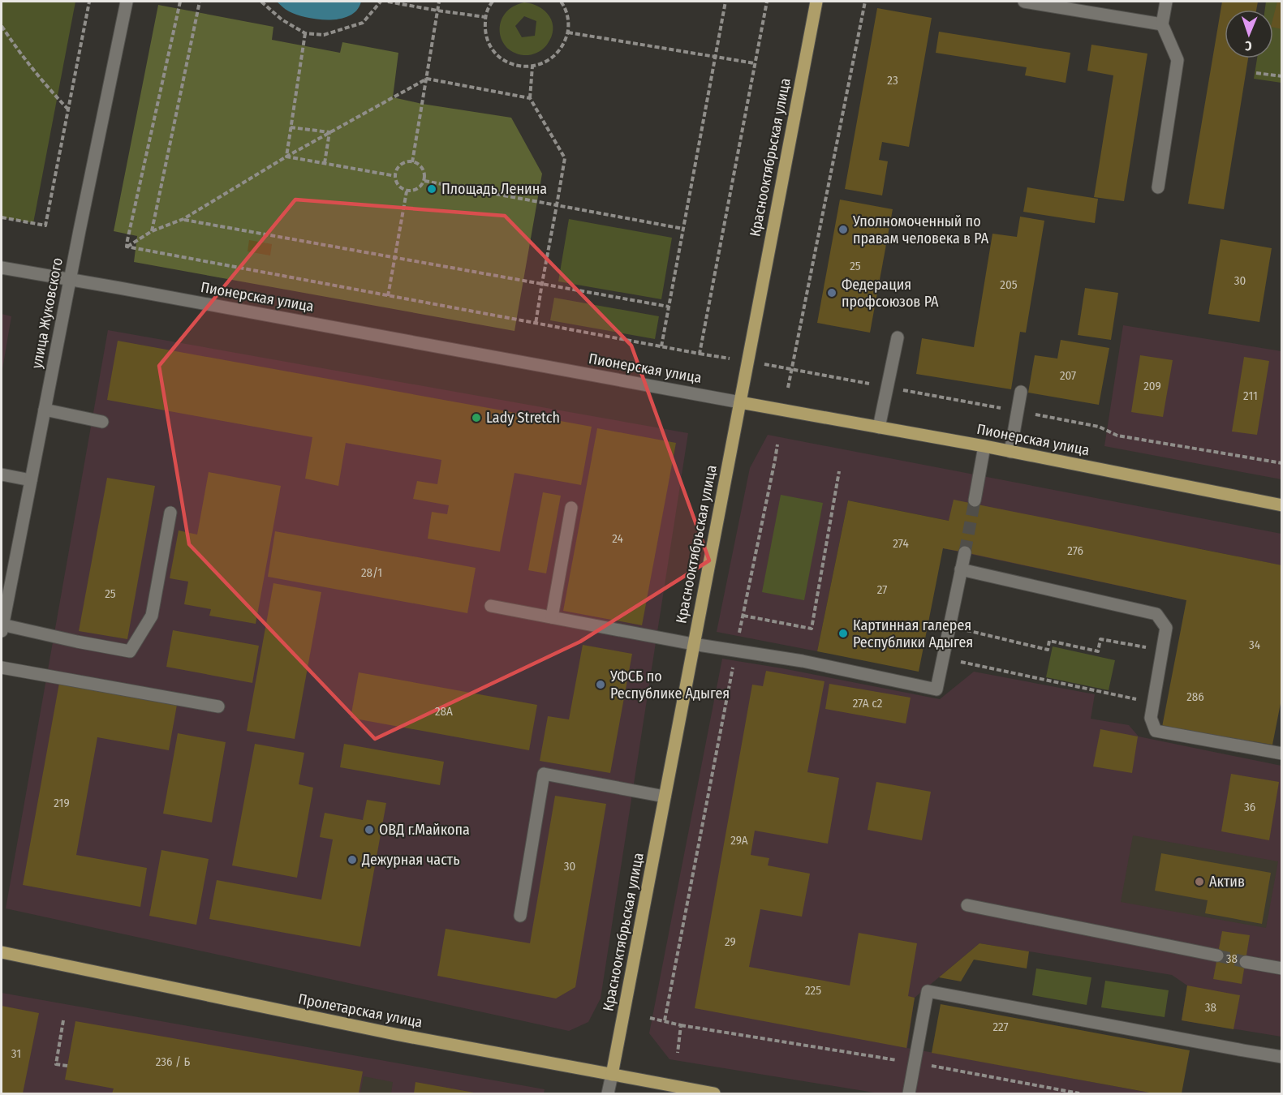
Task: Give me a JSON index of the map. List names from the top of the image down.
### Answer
{
  "streets": {
    "main road": ["Краснооктябрьская улица", "Пионерская улица", "Пролетарская улица"],
    "street": ["улица Жуковского"]
  },
  "crossings": [
    ["Краснооктябрьская улица", "Пионерская улица"],
    ["Краснооктябрьская улица", "Пролетарская улица"],
    ["Пионерская улица", "улица Жуковского"]
  ],
  "places": [
    "Площадь Ленина",
    "Уполномоченный по правам человека в РА",
    "Федерация профсоюзов РА",
    "Lady Stretch",
    "Картинная галерея Республики Адыгея",
    "УФСБ по Республике Адыгея",
    "ОВД г.Майкопа",
    "Дежурная часть",
    "Актив"
  ],
  "house_numbers": [
    "23",
    "25",
    "30",
    "205",
    "207",
    "209",
    "211",
    "24",
    "274",
    "276",
    "28/1",
    "27",
    "25",
    "34",
    "286",
    "27А с2",
    "28А",
    "219",
    "36",
    "29А",
    "30",
    "29",
    "38",
    "225",
    "38",
    "227",
    "31",
    "236 / Б"
  ],
  "north": "bottom"
}
